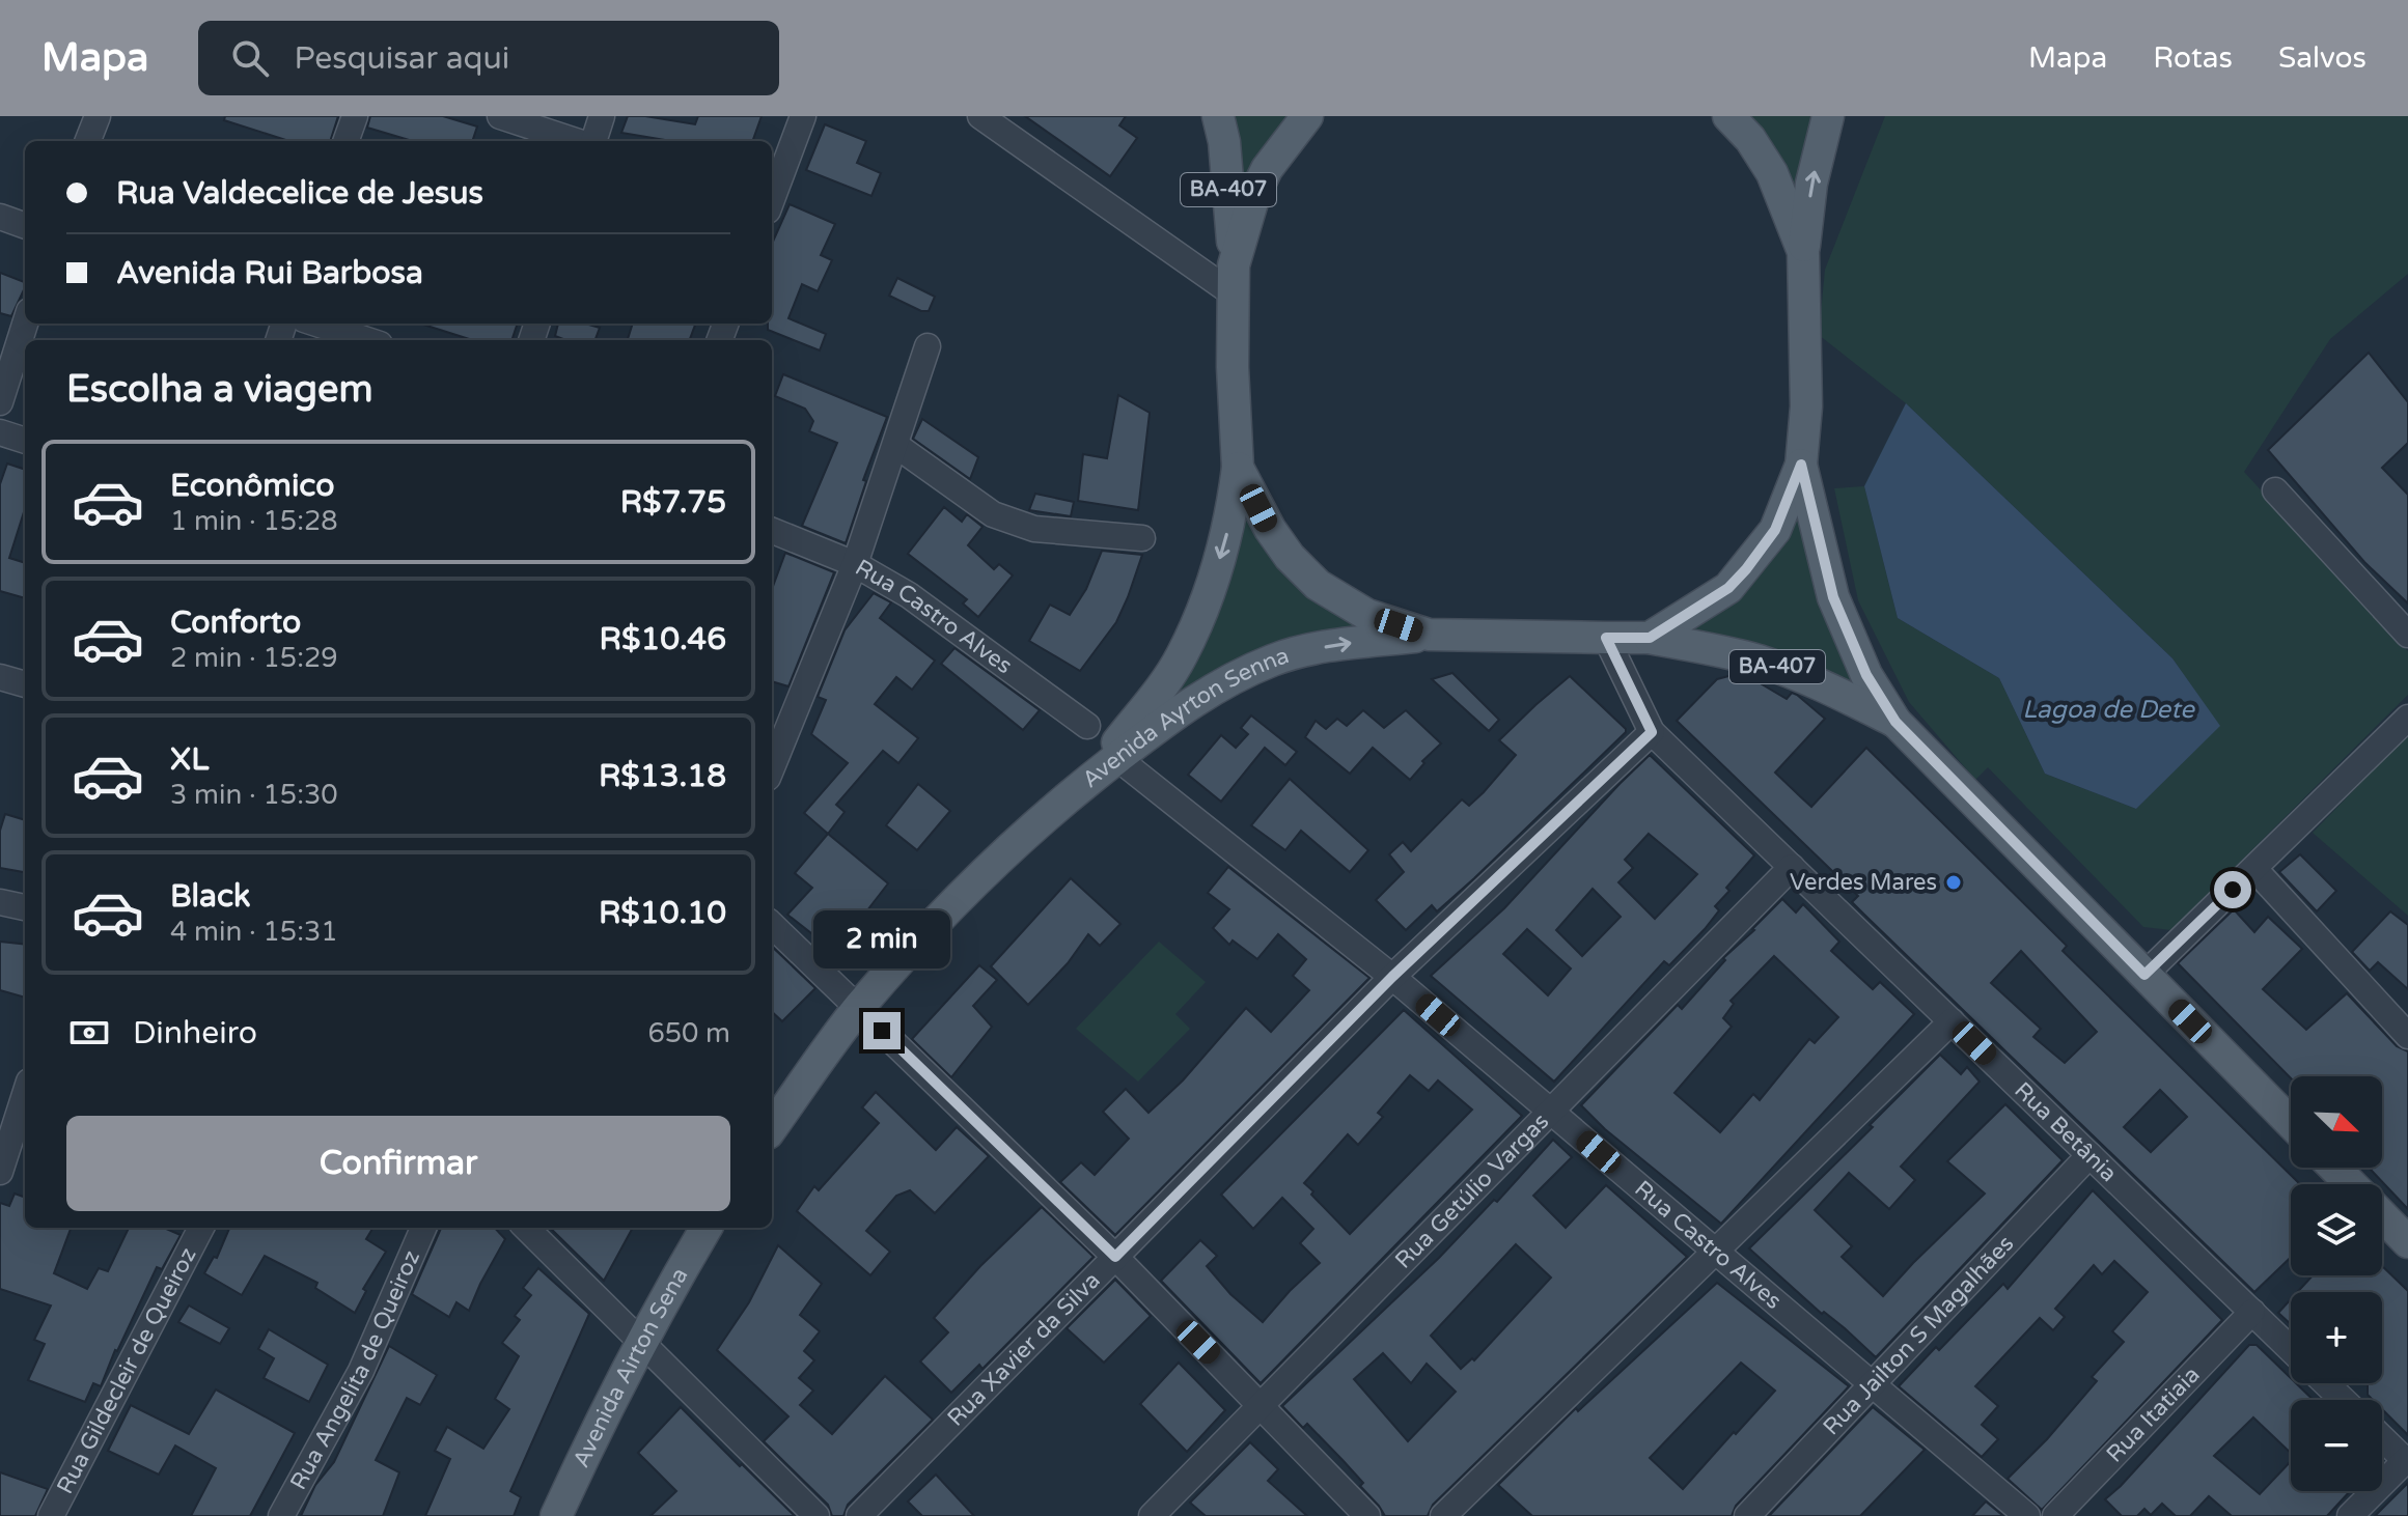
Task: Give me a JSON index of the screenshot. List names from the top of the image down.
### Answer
{
  "streets": {
    "main road": ["BA-407", "Avenida Ayrton Senna", "Avenida Airton Sena"],
    "street": [
      "Rua Castro Alves",
      "Rua Betânia",
      "Rua Getúlio Vargas",
      "Rua Jailton S Magalhães",
      "Rua Xavier da Silva",
      "Rua Gildecleir de Queiroz",
      "Rua Angelita de Queiroz",
      "Rua Itatiaia"
    ]
  },
  "crossings": [
    ["BA-407", "Avenida Ayrton Senna"],
    ["Rua Castro Alves", "Avenida Ayrton Senna"],
    ["Rua Castro Alves", "Rua Getúlio Vargas"],
    ["Rua Castro Alves", "Rua Jailton S Magalhães"],
    ["Rua Castro Alves", "Rua Xavier da Silva"],
    ["Rua Betânia", "Rua Getúlio Vargas"],
    ["Rua Betânia", "Rua Jailton S Magalhães"],
    ["Rua Betânia", "Rua Xavier da Silva"],
    ["Rua Betânia", "Rua Itatiaia"]
  ],
  "water": ["Lagoa de Dete"],
  "places": ["Verdes Mares"],
  "north": "bottom right",
  "page": {
    "header": "Mapa",
    "search": "Pesquisar aqui",
    "nav": ["Mapa", "Rotas", "Salvos"],
    "banner": ["Rua Valdecelice de Jesus", "Avenida Rui Barbosa"],
    "heading": "Escolha a viagem",
    "list": [
      {
        "name": "Econômico",
        "note": "1 min · 15:28",
        "value": "R$7.75"
      },
      {
        "name": "Conforto",
        "note": "2 min · 15:29",
        "value": "R$10.46"
      },
      {
        "name": "XL",
        "note": "3 min · 15:30",
        "value": "R$13.18"
      },
      {
        "name": "Black",
        "note": "4 min · 15:31",
        "value": "R$10.10"
      }
    ],
    "bubble": "2 min",
    "pay": ["Dinheiro", "650 m"],
    "map_buttons": ["+", "−"],
    "buttons": "Confirmar"
  }
}
